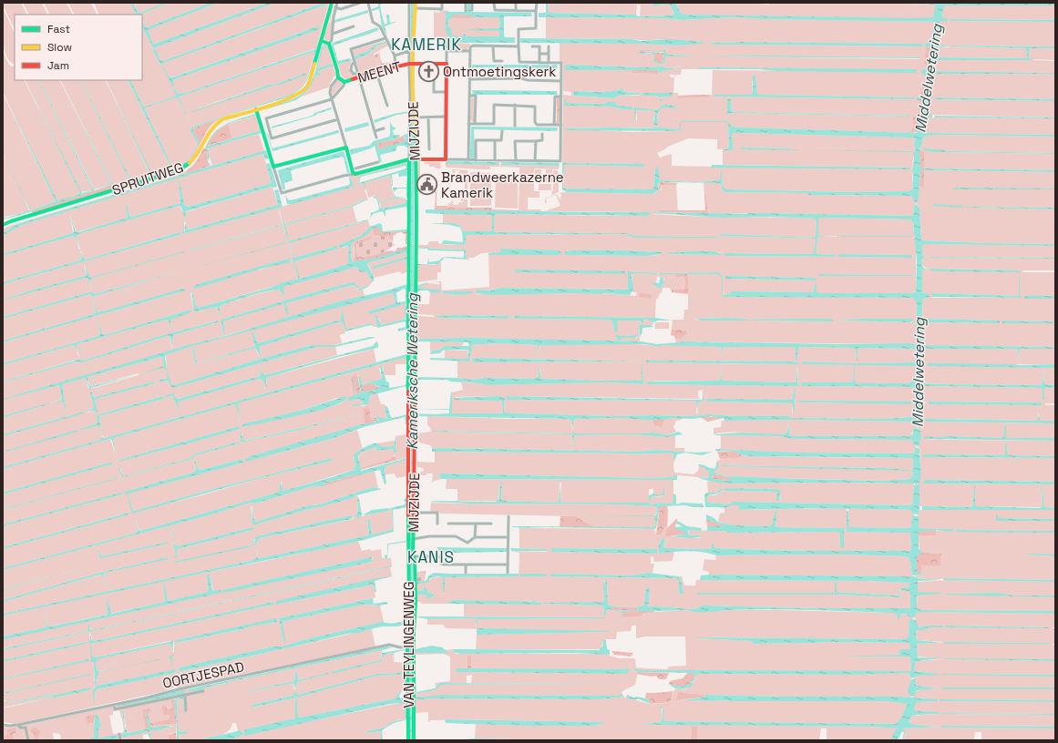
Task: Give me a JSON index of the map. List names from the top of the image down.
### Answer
{
  "streets": {
    "street": [
      "MEENT",
      "MIJZIJDE",
      "SPRUITWEG",
      "VAN TEYLINGENWEG",
      "OORTJESPAD"
    ]
  },
  "crossings": [
    ["MEENT", "MIJZIJDE"],
    ["MEENT", "VAN TEYLINGENWEG"],
    ["MIJZIJDE", "VAN TEYLINGENWEG"],
    ["VAN TEYLINGENWEG", "OORTJESPAD"]
  ],
  "districts": ["KAMERIK", "KANIS"],
  "water": ["Middelwetering", "Kameriksche Wetering"],
  "places": {
    "church": ["Ontmoetingskerk"],
    "public building": ["Brandweerkazerne Kamerik"]
  },
  "legend": ["Fast", "Slow", "Jam"]
}
